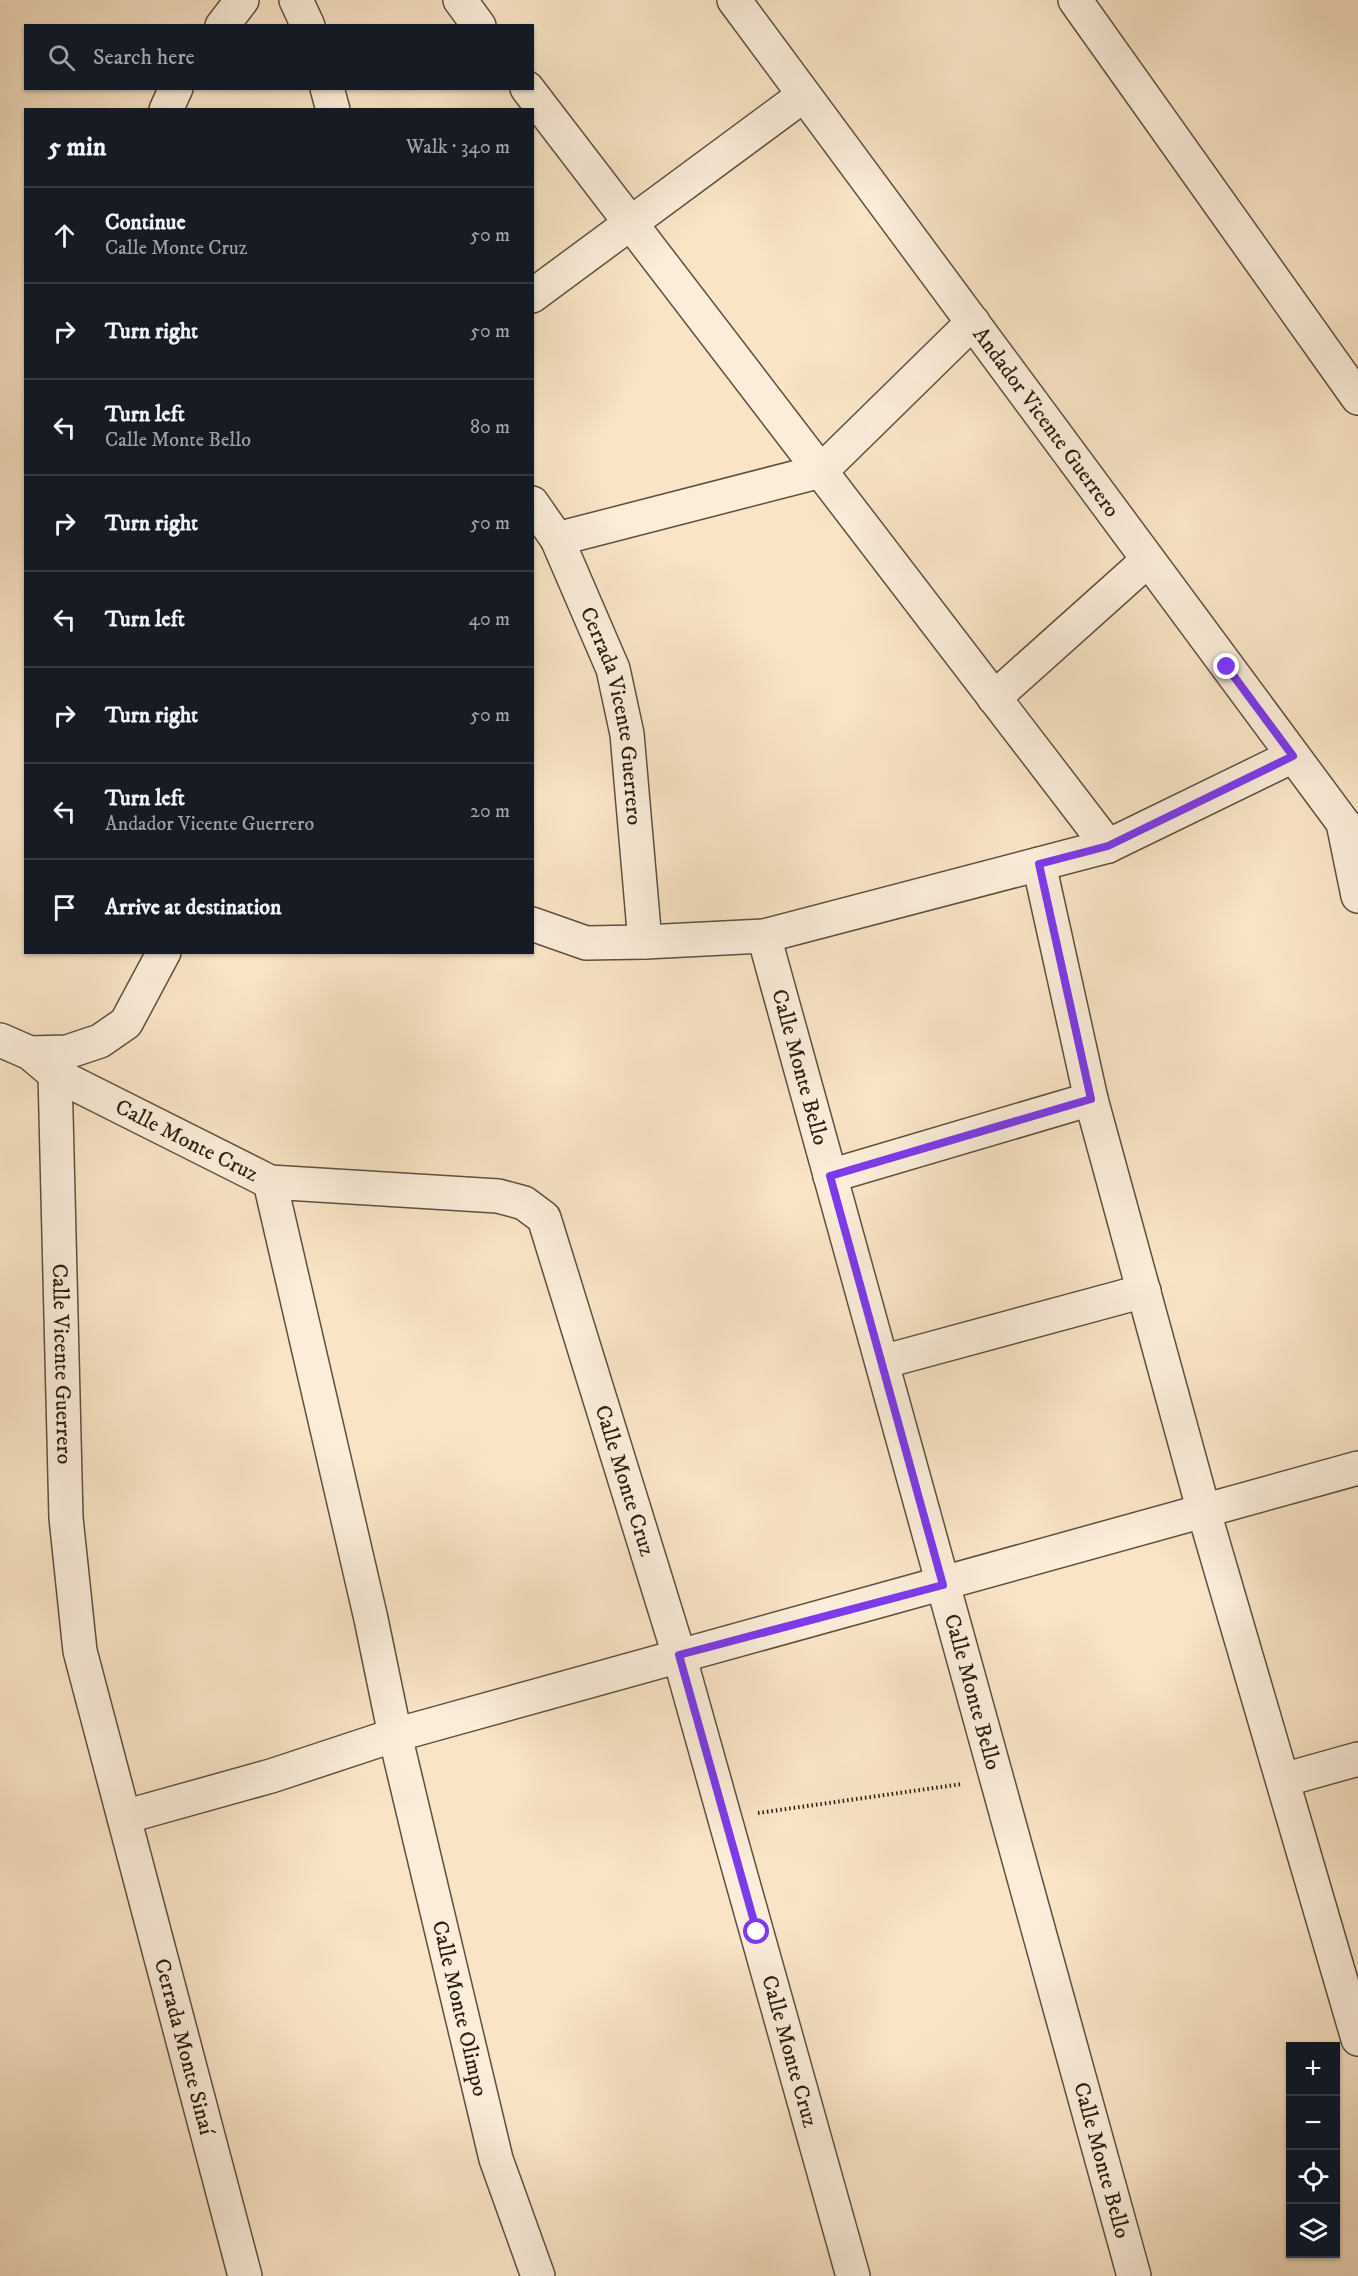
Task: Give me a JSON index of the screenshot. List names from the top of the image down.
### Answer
{
  "streets": {
    "street": [
      "Andador Vicente Guerrero",
      "Cerrada Vicente Guerrero",
      "Calle Monte Bello",
      "Calle Monte Cruz",
      "Calle Vicente Guerrero",
      "Calle Monte Olimpo",
      "Cerrada Monte Sinaí"
    ]
  },
  "crossings": [
    ["Calle Monte Cruz", "Calle Vicente Guerrero"],
    ["Calle Monte Cruz", "Calle Monte Olimpo"],
    ["Calle Vicente Guerrero", "Cerrada Monte Sinaí"]
  ],
  "page": {
    "search": "Search here",
    "heading": ["5 min", "Walk · 340 m"],
    "list": [
      ["Continue", "Calle Monte Cruz", "50 m"],
      ["Turn right", "50 m"],
      ["Turn left", "Calle Monte Bello", "80 m"],
      ["Turn right", "50 m"],
      ["Turn left", "40 m"],
      ["Turn right", "50 m"],
      ["Turn left", "Andador Vicente Guerrero", "20 m"],
      "Arrive at destination"
    ],
    "map_buttons": ["+", "−"]
  }
}
